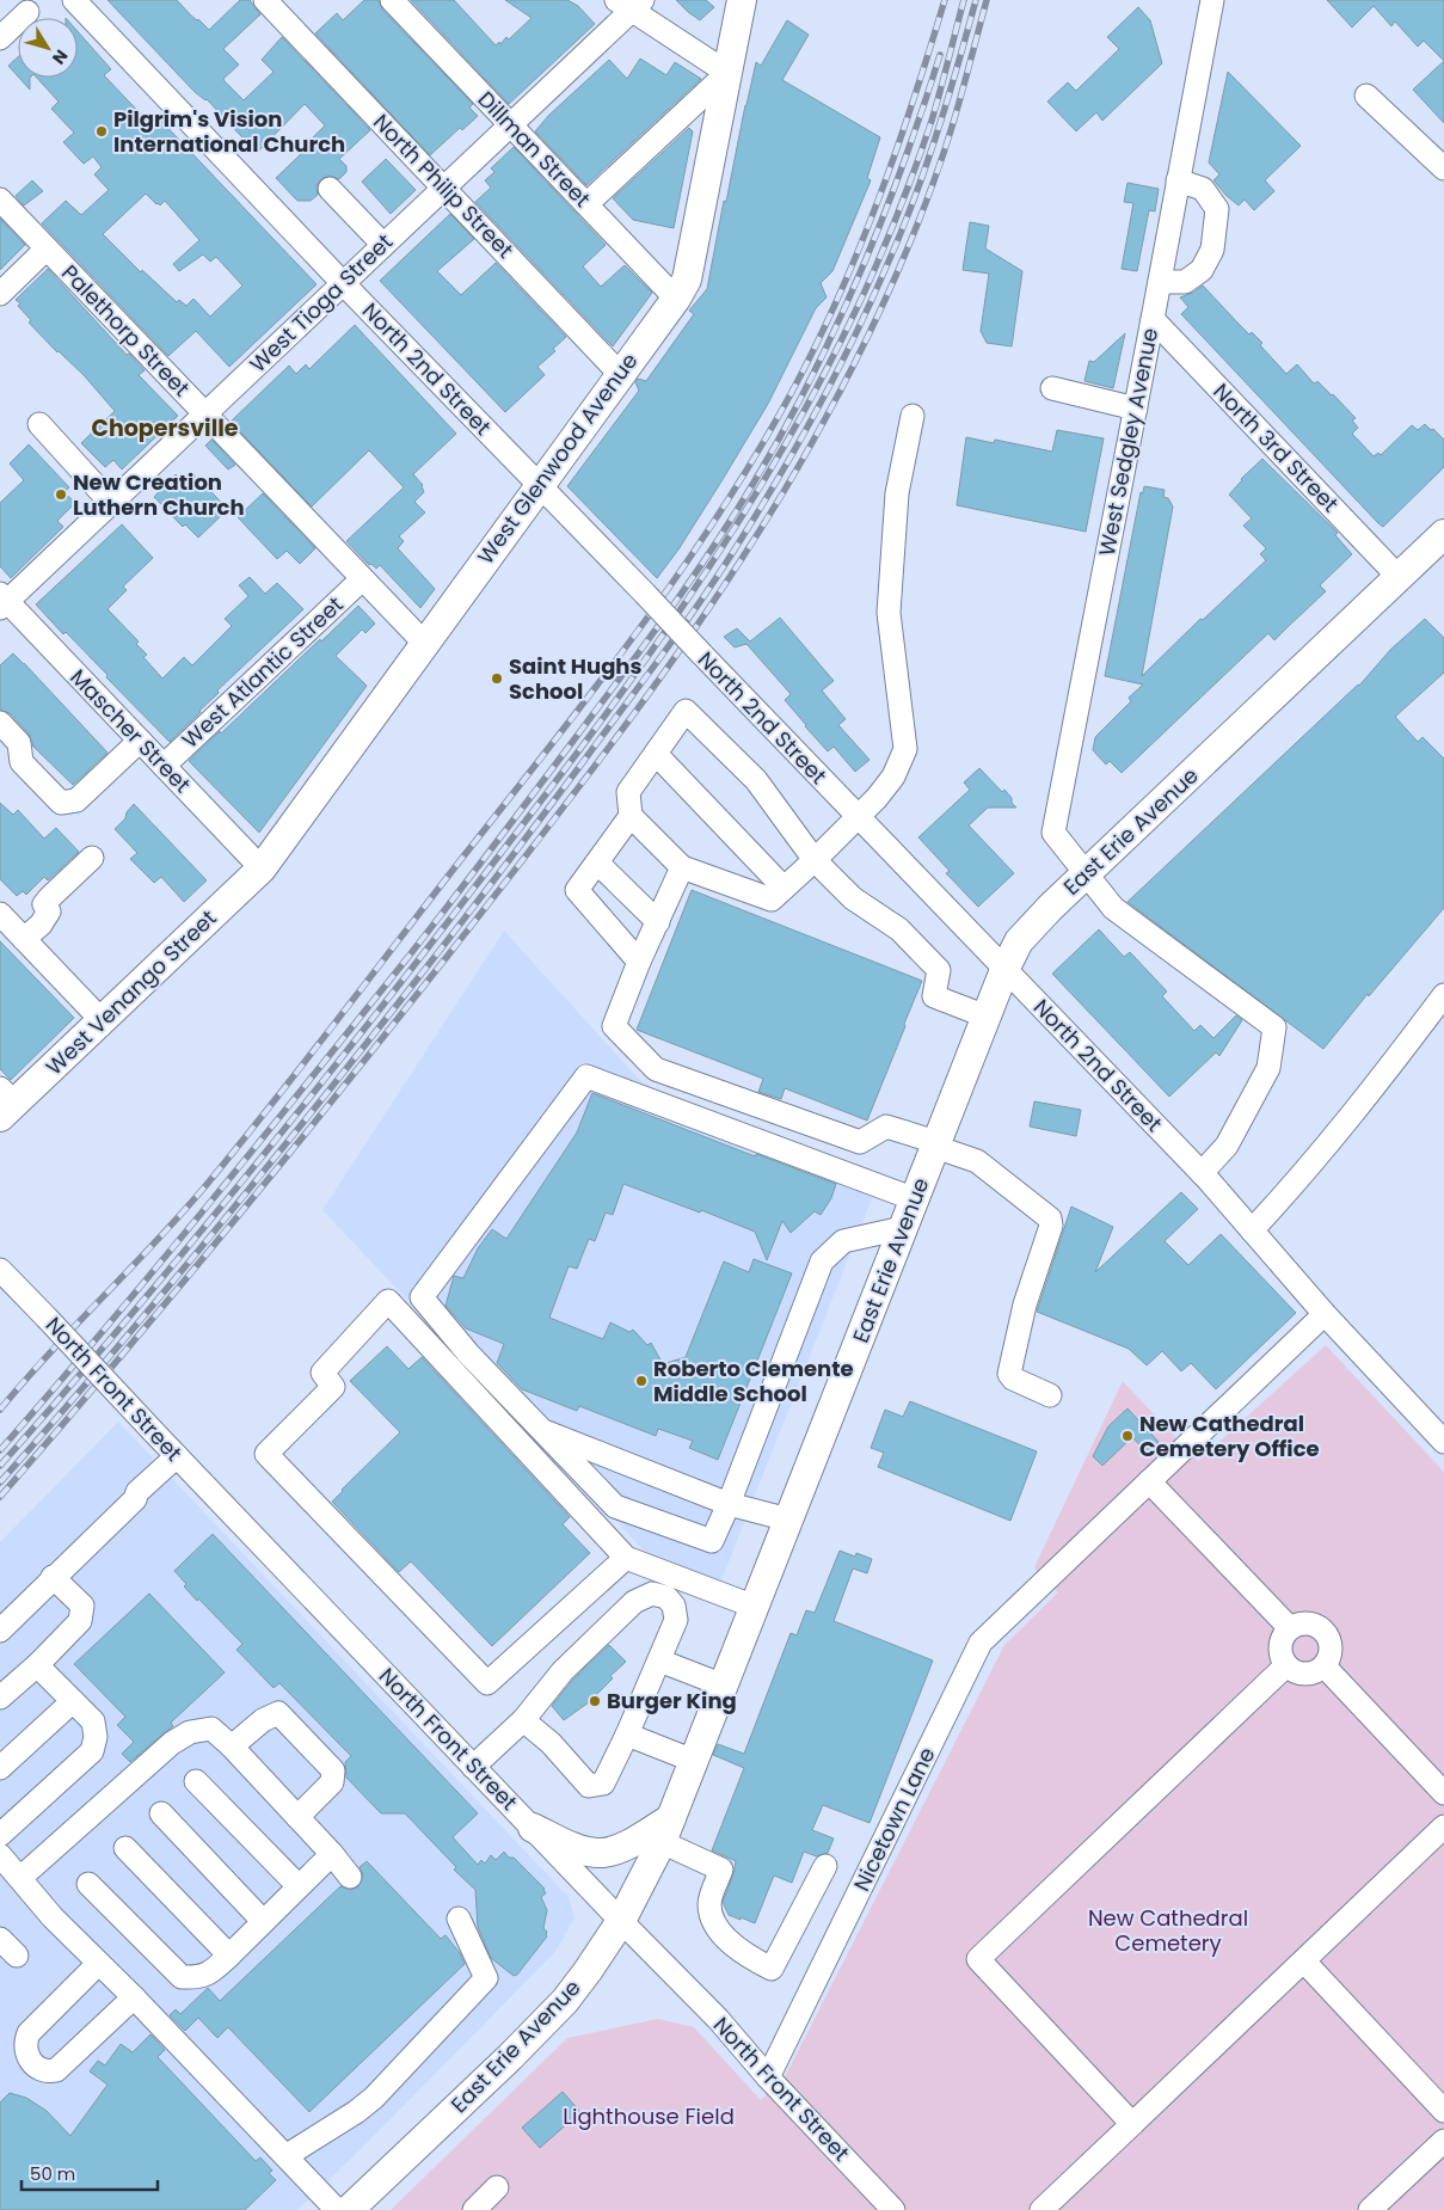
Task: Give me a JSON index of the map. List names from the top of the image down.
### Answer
{
  "streets": {
    "main road": ["West Glenwood Avenue", "East Erie Avenue", "West Venango Street"],
    "street": [
      "Dillman Street",
      "North Philip Street",
      "West Tioga Street",
      "Palethorp Street",
      "North 2nd Street",
      "West Sedgley Avenue",
      "North 3rd Street",
      "West Atlantic Street",
      "Mascher Street",
      "North Front Street",
      "Nicetown Lane"
    ]
  },
  "crossings": [
    ["Dillman Street", "West Tioga Street"],
    ["Dillman Street", "West Glenwood Avenue"],
    ["North Philip Street", "West Tioga Street"],
    ["North Philip Street", "West Glenwood Avenue"],
    ["West Tioga Street", "Palethorp Street"],
    ["West Tioga Street", "North 2nd Street"],
    ["West Tioga Street", "Mascher Street"],
    ["Palethorp Street", "West Glenwood Avenue"],
    ["Palethorp Street", "West Atlantic Street"],
    ["North 2nd Street", "West Sedgley Avenue"],
    ["North 2nd Street", "West Glenwood Avenue"],
    ["North 2nd Street", "East Erie Avenue"],
    ["North 2nd Street", "Nicetown Lane"],
    ["West Sedgley Avenue", "North 3rd Street"],
    ["West Sedgley Avenue", "East Erie Avenue"],
    ["North 3rd Street", "East Erie Avenue"],
    ["West Glenwood Avenue", "Mascher Street"],
    ["West Glenwood Avenue", "West Venango Street"],
    ["West Atlantic Street", "Mascher Street"],
    ["Mascher Street", "West Venango Street"],
    ["East Erie Avenue", "North Front Street"],
    ["North Front Street", "Nicetown Lane"]
  ],
  "districts": ["Chopersville"],
  "parks": ["New Cathedral Cemetery", "Lighthouse Field"],
  "places": [
    "Pilgrim's Vision International Church",
    "New Creation Luthern Church",
    "Saint Hughs School",
    "Roberto Clemente Middle School",
    "New Cathedral Cemetery Office",
    "Burger King"
  ],
  "scale_bar": "50 m",
  "north": "bottom right"
}
